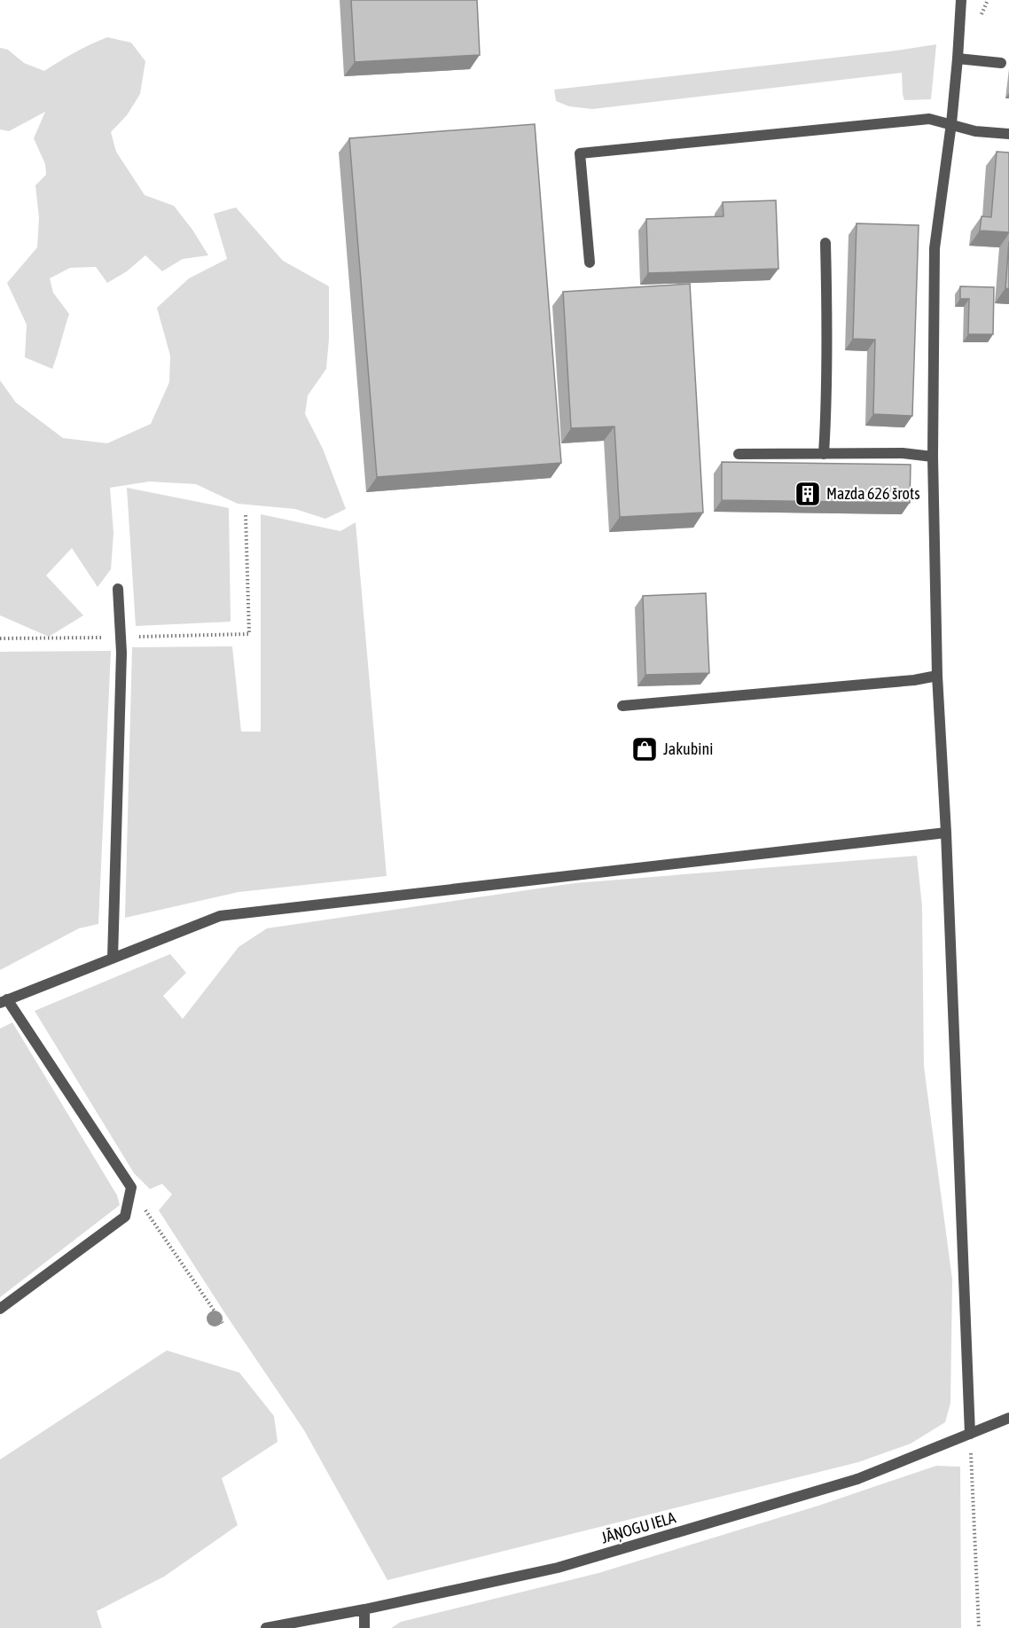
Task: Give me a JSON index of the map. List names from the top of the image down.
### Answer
{
  "streets": {
    "street": ["JĀŅOGU IELA"]
  },
  "places": {
    "building": ["Mazda 626 šrots"],
    "shop": ["Jakubini"]
  }
}
